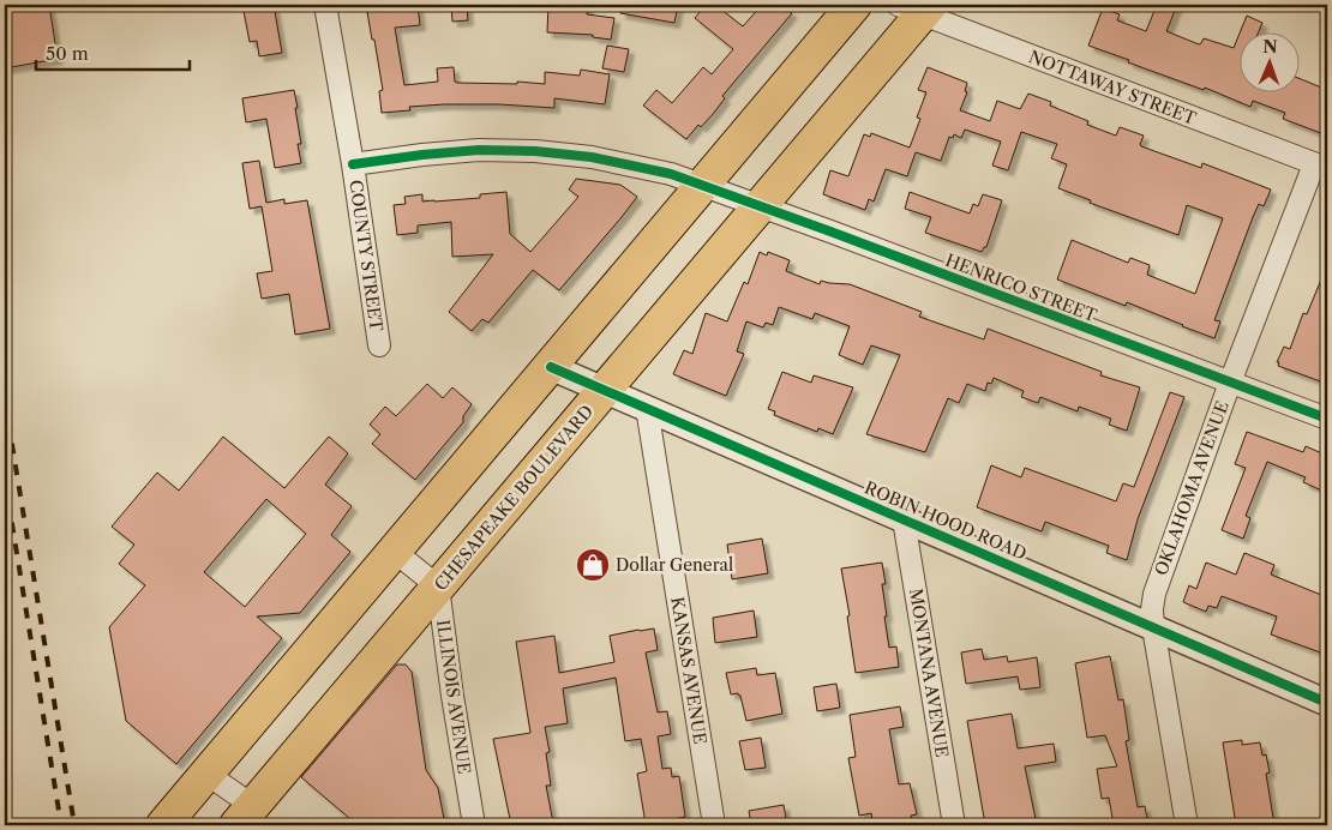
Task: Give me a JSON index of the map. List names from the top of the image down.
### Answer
{
  "streets": {
    "main road": ["CHESAPEAKE BOULEVARD"],
    "street": [
      "NOTTAWAY STREET",
      "COUNTY STREET",
      "HENRICO STREET",
      "OKLAHOMA AVENUE",
      "ROBIN HOOD ROAD",
      "KANSAS AVENUE",
      "MONTANA AVENUE",
      "ILLINOIS AVENUE"
    ]
  },
  "crossings": [
    ["NOTTAWAY STREET", "OKLAHOMA AVENUE"],
    ["NOTTAWAY STREET", "CHESAPEAKE BOULEVARD"],
    ["COUNTY STREET", "HENRICO STREET"],
    ["HENRICO STREET", "OKLAHOMA AVENUE"],
    ["HENRICO STREET", "CHESAPEAKE BOULEVARD"],
    ["OKLAHOMA AVENUE", "ROBIN HOOD ROAD"],
    ["CHESAPEAKE BOULEVARD", "ROBIN HOOD ROAD"],
    ["CHESAPEAKE BOULEVARD", "ILLINOIS AVENUE"],
    ["ROBIN HOOD ROAD", "KANSAS AVENUE"],
    ["ROBIN HOOD ROAD", "MONTANA AVENUE"]
  ],
  "places": {
    "shop": ["Dollar General"]
  },
  "scale_bar": "50 m",
  "north": "top"
}
